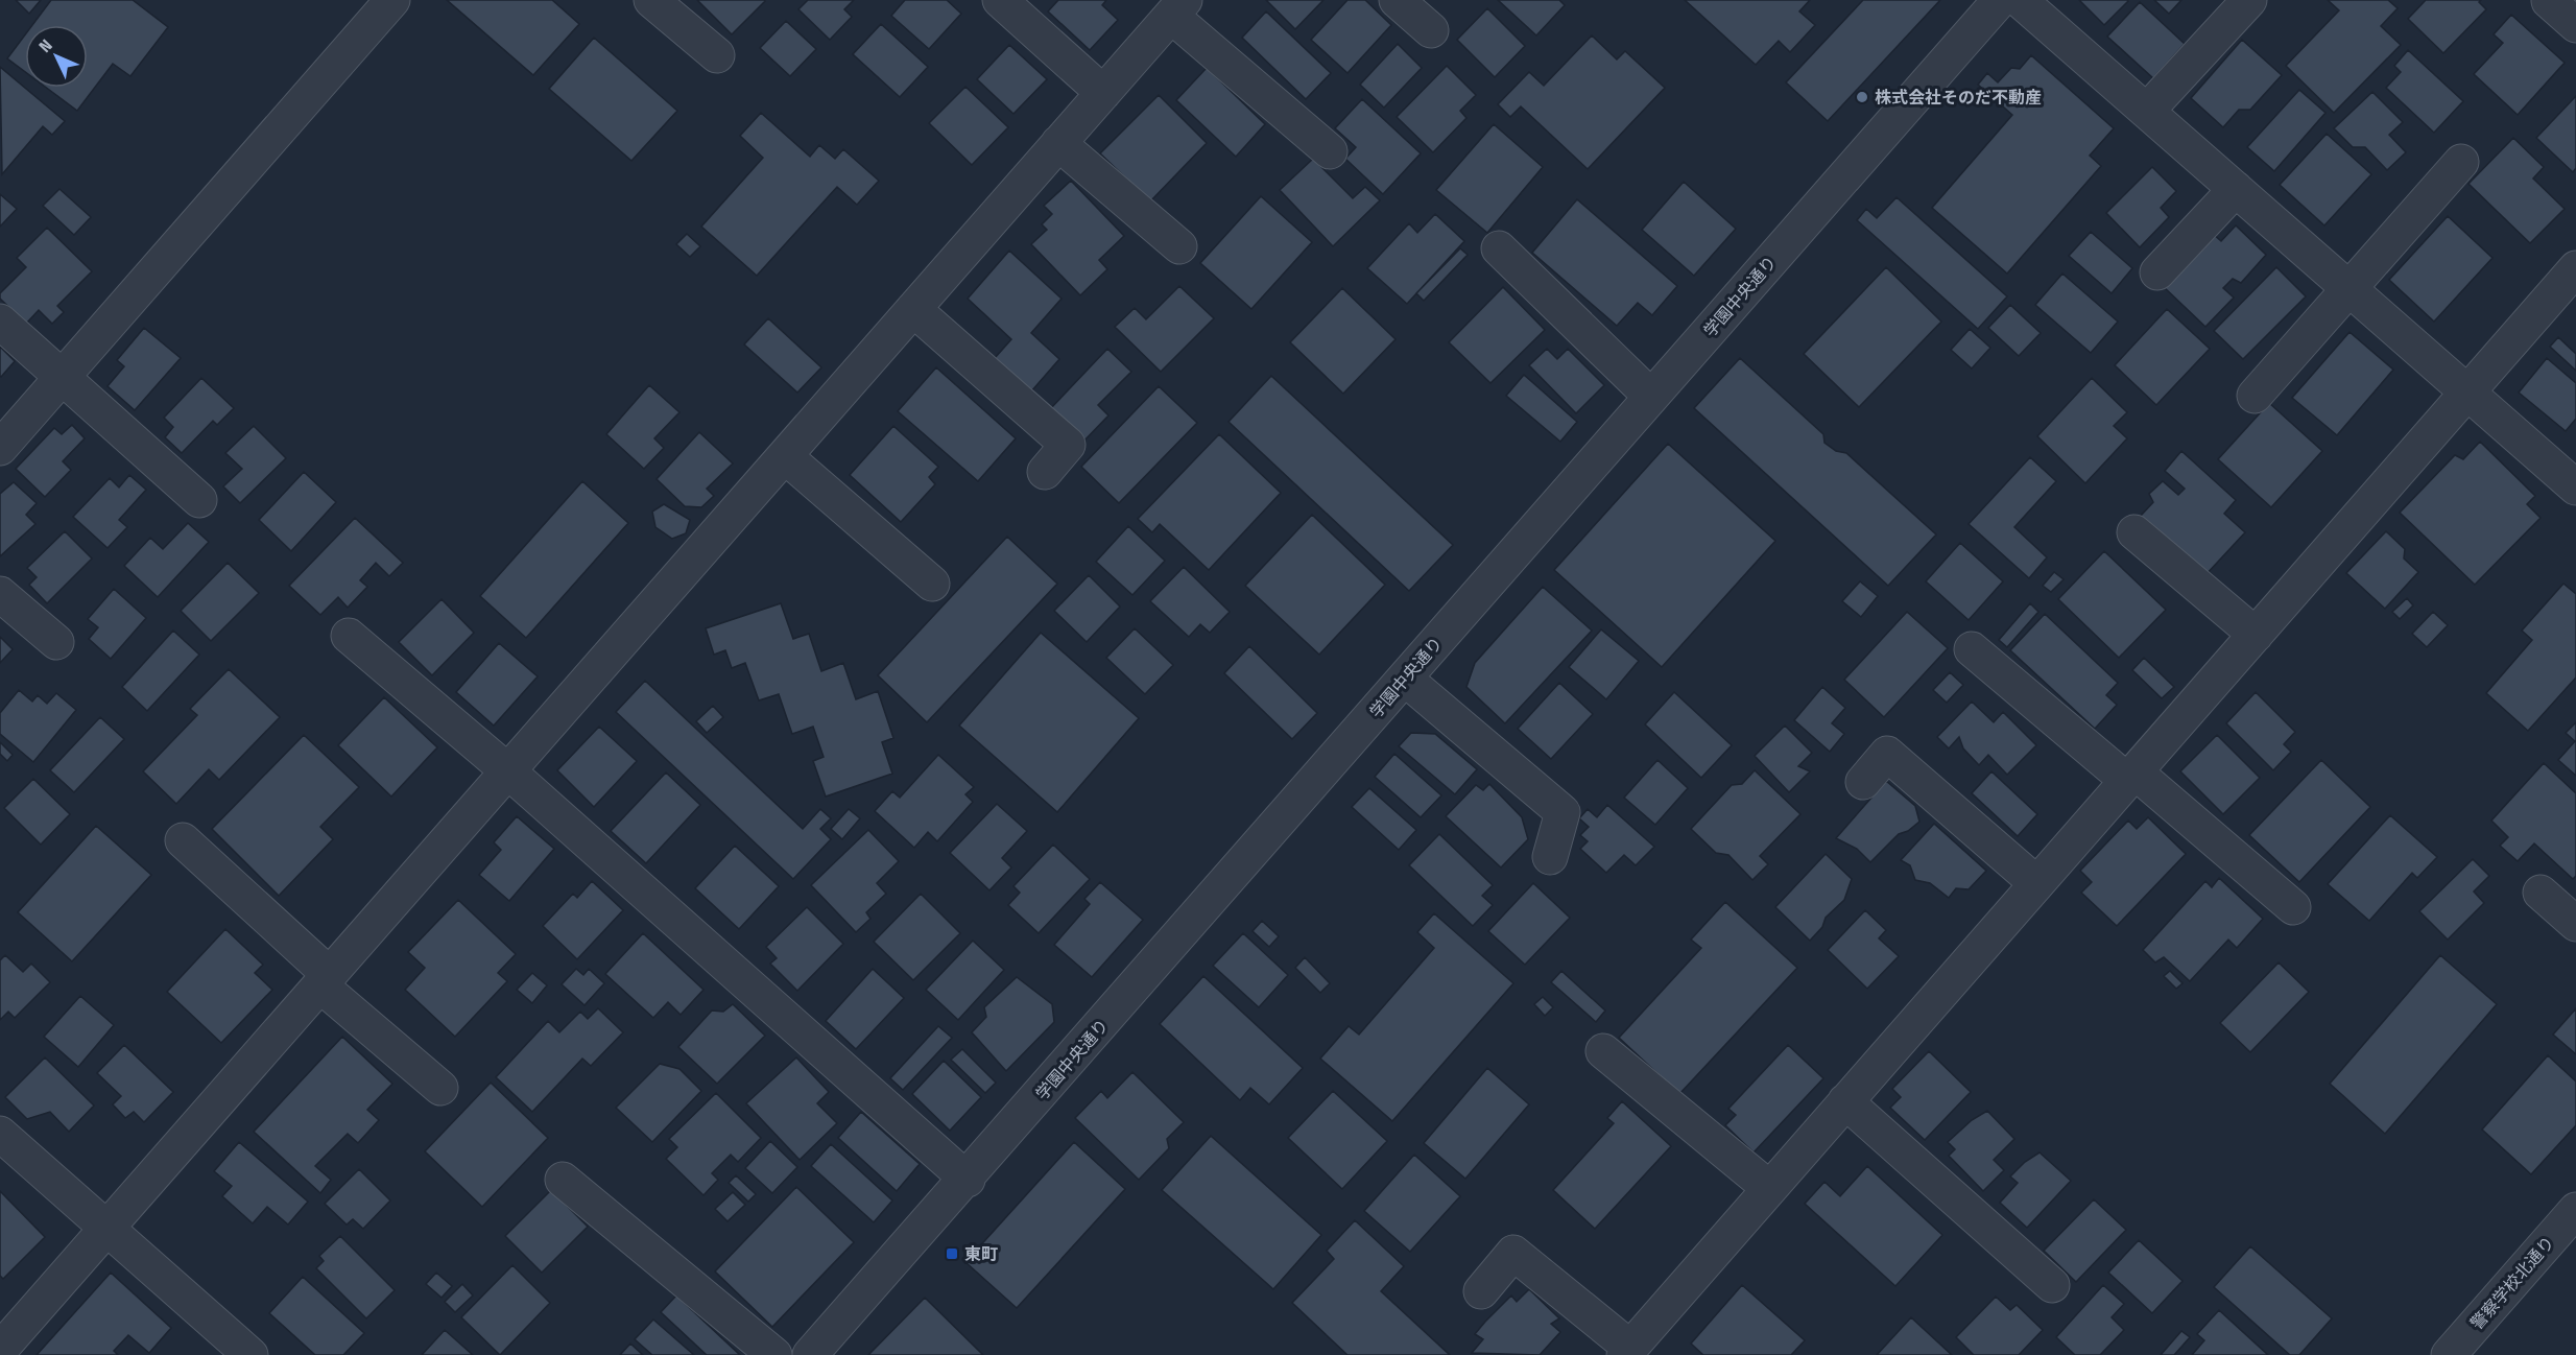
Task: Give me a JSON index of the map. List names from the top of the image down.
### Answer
{
  "streets": {
    "street": ["学園中央通り", "警察学校北通り"]
  },
  "places": {
    "other": ["株式会社そのだ不動産"],
    "transit": ["東町"]
  },
  "north": "top left"
}
